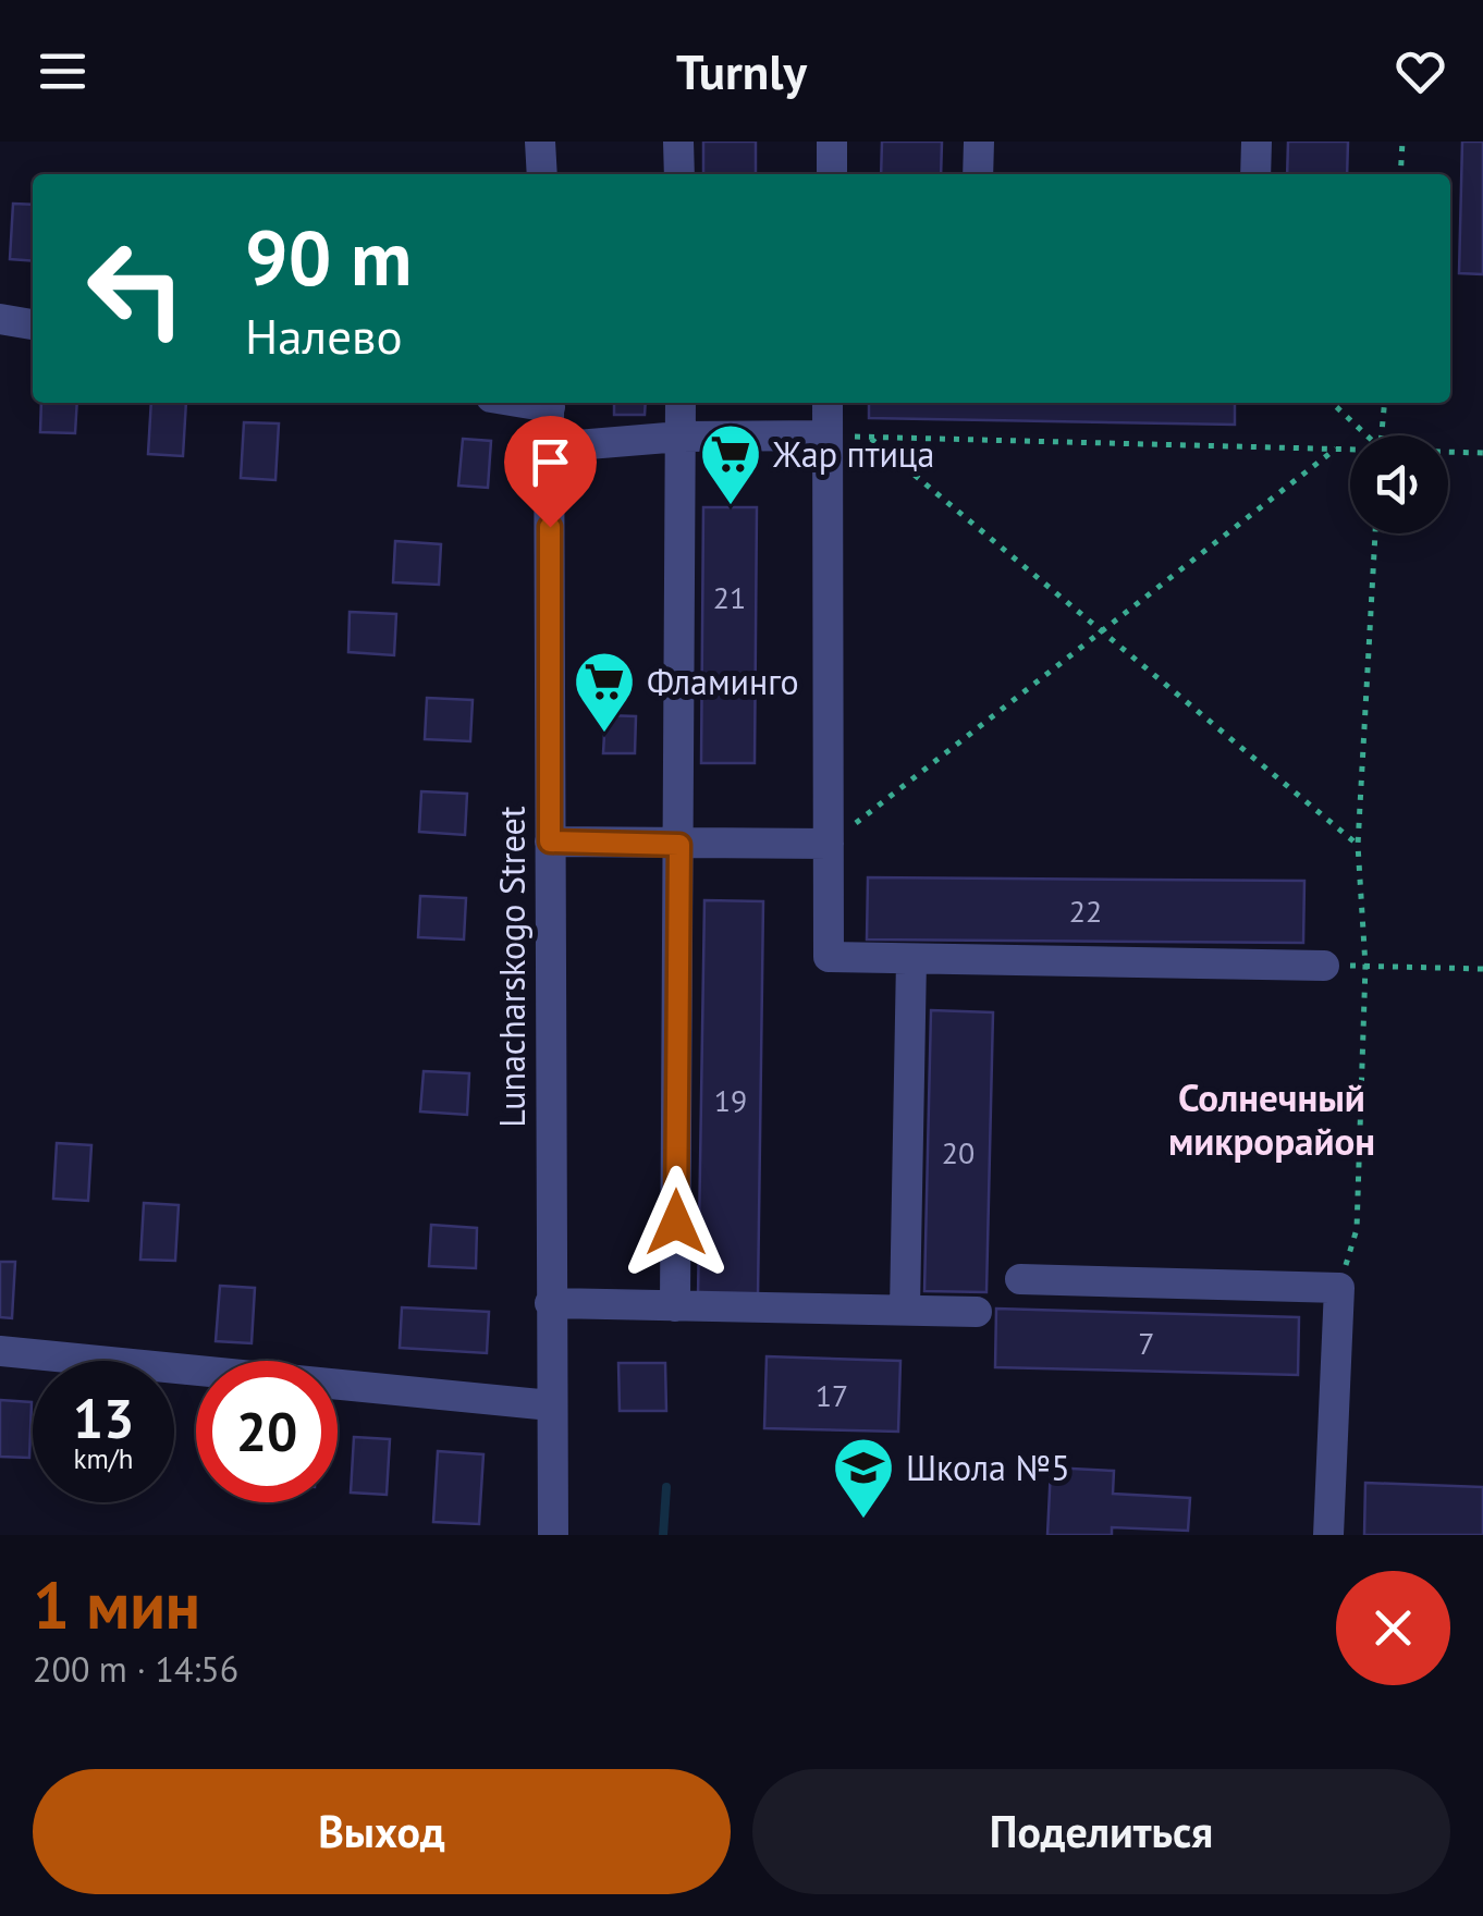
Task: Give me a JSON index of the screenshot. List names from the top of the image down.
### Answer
{
  "streets": {
    "street": ["Lunacharskogo Street"]
  },
  "districts": ["Солнечный микрорайон"],
  "places": {
    "supermarket": ["Жар птица", "Фламинго"],
    "school or university": ["Школа №5"]
  },
  "house_numbers": [
    "21",
    "22",
    "19",
    "20",
    "7",
    "17"
  ],
  "page": {
    "header": "Turnly",
    "turn": ["90 m", "Налево"],
    "speed": "13 km/h",
    "limit": "20",
    "heading": ["1 мин", "200 m · 14:56"],
    "buttons": ["Выход", "Поделиться"]
  }
}
